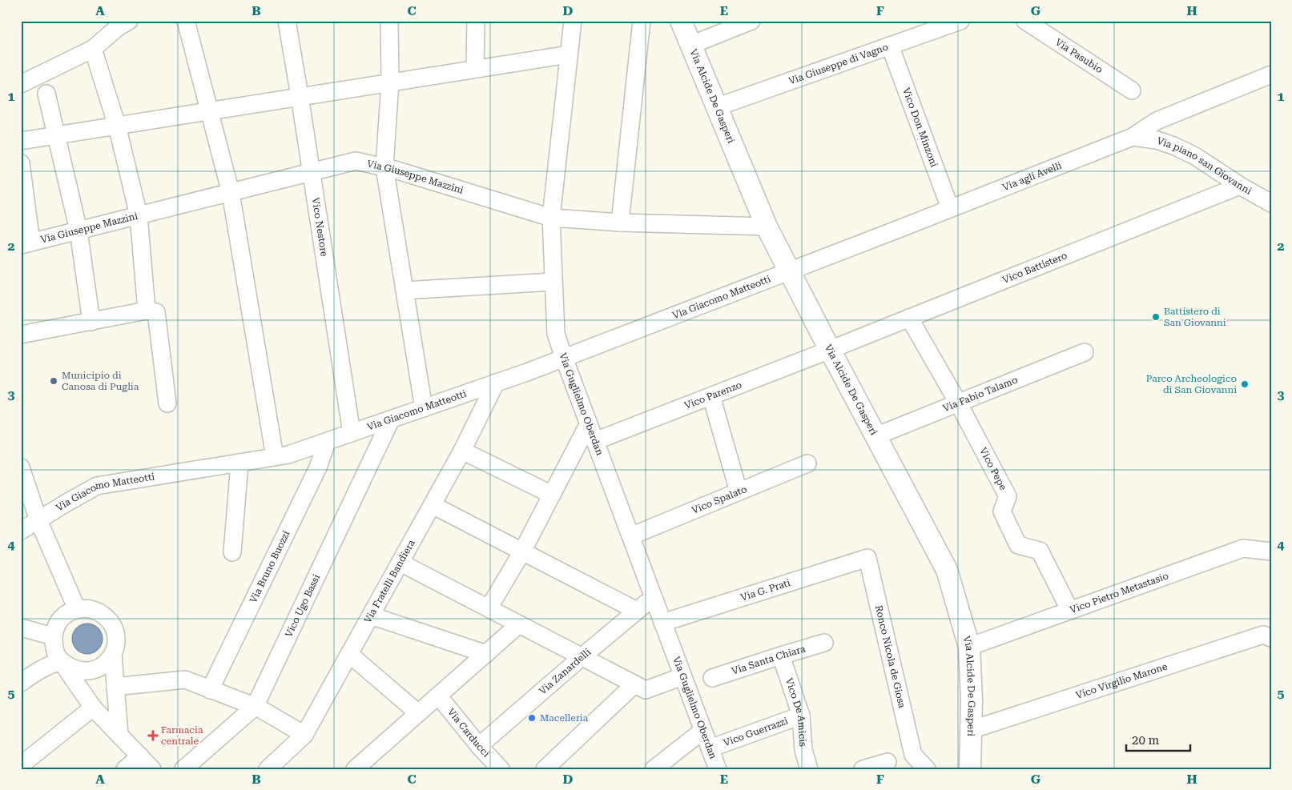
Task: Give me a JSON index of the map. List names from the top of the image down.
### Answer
{
  "streets": {
    "street": [
      "Via Pasubio",
      "Via Giuseppe di Vagno",
      "Via Alcide De Gasperi",
      "Vico Don Minzoni",
      "Via piano san Giovanni",
      "Via agli Avelli",
      "Via Giuseppe Mazzini",
      "Vico Nestore",
      "Vico Battistero",
      "Via Giacomo Matteotti",
      "Via Fabio Talamo",
      "Vico Parenzo",
      "Via Guglielmo Oberdan",
      "Vico Pepe",
      "Vico Spalato",
      "Via Bruno Buozzi",
      "Via Fratelli Bandiera",
      "Via G. Prati",
      "Vico Pietro Metastasio",
      "Vico Ugo Bassi",
      "Ronco Nicola de Giosa",
      "Via Santa Chiara",
      "Via Zanardelli",
      "Vico Virgilio Marone",
      "Vico De Amicis",
      "Vico Guerrazzi",
      "Via Carducci"
    ]
  },
  "crossings": [
    ["Via Giuseppe di Vagno", "Via Alcide De Gasperi"],
    ["Via Giuseppe di Vagno", "Vico Don Minzoni"],
    ["Via Alcide De Gasperi", "Via agli Avelli"],
    ["Via Alcide De Gasperi", "Via Giuseppe Mazzini"],
    ["Via Alcide De Gasperi", "Vico Battistero"],
    ["Via Alcide De Gasperi", "Via Giacomo Matteotti"],
    ["Via Alcide De Gasperi", "Via Fabio Talamo"],
    ["Via Alcide De Gasperi", "Vico Parenzo"],
    ["Via Alcide De Gasperi", "Vico Pietro Metastasio"],
    ["Via Alcide De Gasperi", "Vico Virgilio Marone"],
    ["Vico Don Minzoni", "Via agli Avelli"],
    ["Via piano san Giovanni", "Via agli Avelli"],
    ["Via piano san Giovanni", "Vico Battistero"],
    ["Via agli Avelli", "Via Giacomo Matteotti"],
    ["Via Giuseppe Mazzini", "Vico Nestore"],
    ["Via Giuseppe Mazzini", "Via Guglielmo Oberdan"],
    ["Vico Nestore", "Via Giacomo Matteotti"],
    ["Vico Battistero", "Vico Parenzo"],
    ["Vico Battistero", "Vico Pepe"],
    ["Via Giacomo Matteotti", "Via Guglielmo Oberdan"],
    ["Via Giacomo Matteotti", "Via Bruno Buozzi"],
    ["Via Giacomo Matteotti", "Via Fratelli Bandiera"],
    ["Via Giacomo Matteotti", "Vico Ugo Bassi"],
    ["Via Fabio Talamo", "Vico Pepe"],
    ["Vico Parenzo", "Via Guglielmo Oberdan"],
    ["Via Guglielmo Oberdan", "Vico Spalato"],
    ["Via Guglielmo Oberdan", "Via G. Prati"],
    ["Via Guglielmo Oberdan", "Via Zanardelli"],
    ["Via Guglielmo Oberdan", "Vico Guerrazzi"],
    ["Vico Pepe", "Vico Pietro Metastasio"],
    ["Via G. Prati", "Ronco Nicola de Giosa"],
    ["Via Santa Chiara", "Vico De Amicis"],
    ["Via Zanardelli", "Via Carducci"],
    ["Vico De Amicis", "Vico Guerrazzi"]
  ],
  "places": {
    "other": [
      "Battistero di San Giovanni",
      "Municipio di Canosa di Puglia",
      "Parco Archeologico di San Giovanni",
      "Macelleria"
    ],
    "health": ["Farmacia centrale"]
  },
  "scale_bar": "20 m",
  "grid": {
    "columns": [
      "A",
      "B",
      "C",
      "D",
      "E",
      "F",
      "G",
      "H"
    ],
    "rows": [
      "1",
      "2",
      "3",
      "4",
      "5"
    ]
  }
}
